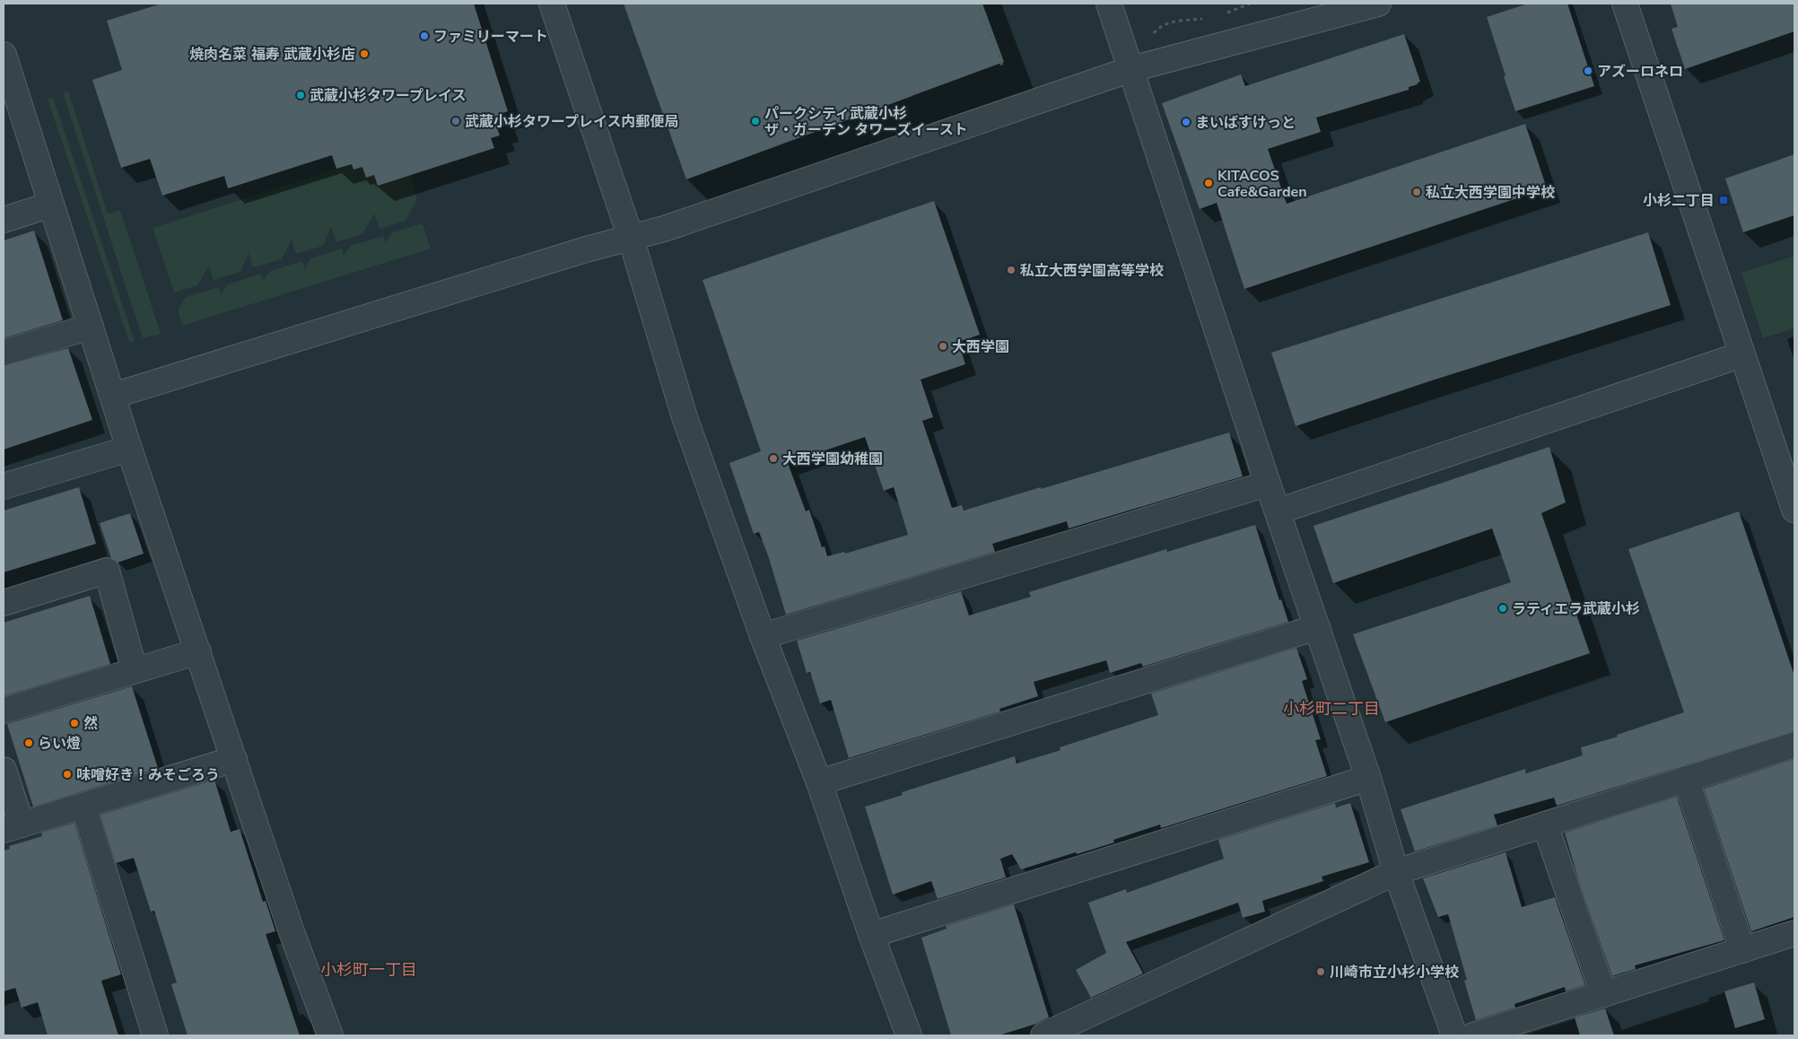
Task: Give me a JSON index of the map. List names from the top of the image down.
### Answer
{
  "districts": ["小杉町二丁目", "小杉町一丁目"],
  "places": {
    "other": [
      "ファミリーマート",
      "焼肉名菜 福寿 武蔵小杉店",
      "アズーロネロ",
      "武蔵小杉タワープレイス",
      "武蔵小杉タワープレイス内郵便局",
      "パークシティ武蔵小杉 ザ・ガーデン タワーズイースト",
      "まいばすけっと",
      "KITACOS Cafe&Garden",
      "私立大西学園中学校",
      "私立大西学園高等学校",
      "大西学園",
      "大西学園幼稚園",
      "ラティエラ武蔵小杉",
      "然",
      "らい燈",
      "味噌好き！みそごろう",
      "川崎市立小杉小学校"
    ],
    "transit": ["小杉二丁目"]
  }
}
